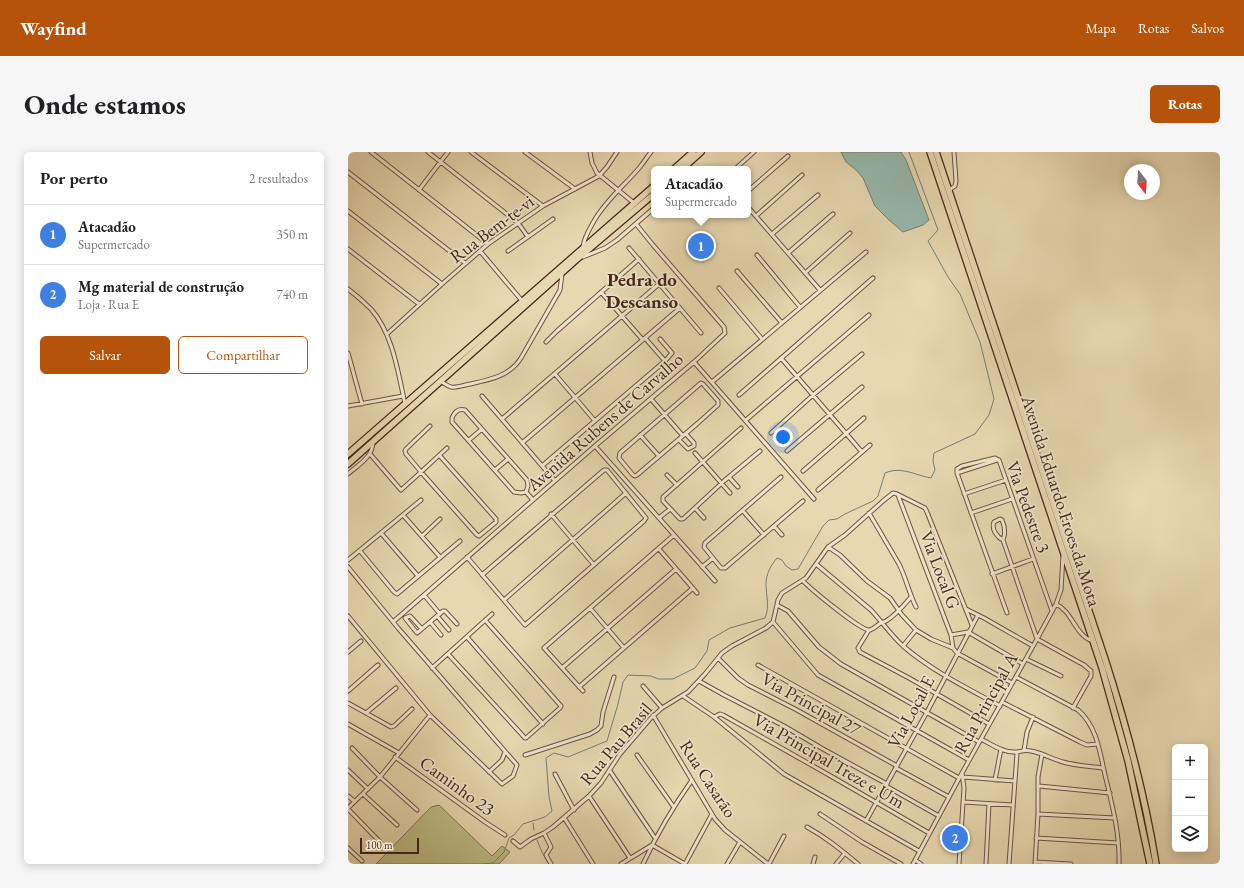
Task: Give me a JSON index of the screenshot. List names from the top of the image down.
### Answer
{
  "streets": {
    "highway": ["Avenida Eduardo Froes da Mota"],
    "street": [
      "Rua Bem-te-vi",
      "Avenida Rubens de Carvalho",
      "Via Pedestre 3",
      "Via Local G",
      "Rua Principal A",
      "Via Principal 27",
      "Via Local E",
      "Rua Pau Brasil",
      "Via Principal Treze e Um",
      "Rua Casarão",
      "Caminho 23"
    ]
  },
  "crossings": [
    ["Avenida Eduardo Froes da Mota", "Rua Principal A"],
    ["Via Pedestre 3", "Rua Principal A"],
    ["Via Local G", "Via Local E"],
    ["Rua Principal A", "Via Principal 27"],
    ["Rua Principal A", "Via Principal Treze e Um"],
    ["Via Principal 27", "Via Local E"],
    ["Via Principal 27", "Rua Pau Brasil"],
    ["Via Local E", "Via Principal Treze e Um"],
    ["Rua Pau Brasil", "Rua Casarão"]
  ],
  "districts": ["Pedra do Descanso"],
  "scale_bar": "100 m",
  "north": "bottom",
  "page": {
    "header": "Wayfind",
    "nav": ["Mapa", "Rotas", "Salvos"],
    "buttons": [
      "Rotas",
      ["Salvar", "Compartilhar"]
    ],
    "title": "Onde estamos",
    "heading": ["Por perto", "2 resultados"],
    "popup": ["Atacadão", "Supermercado"],
    "list": [
      {
        "mark": "1",
        "name": "Atacadão",
        "note": "Supermercado",
        "value": "350 m"
      },
      {
        "mark": "2",
        "name": "Mg material de construção",
        "note": "Loja · Rua E",
        "value": "740 m"
      }
    ],
    "pins": ["1", "2"],
    "map_buttons": ["+", "−"],
    "scale": "100 m"
  }
}
